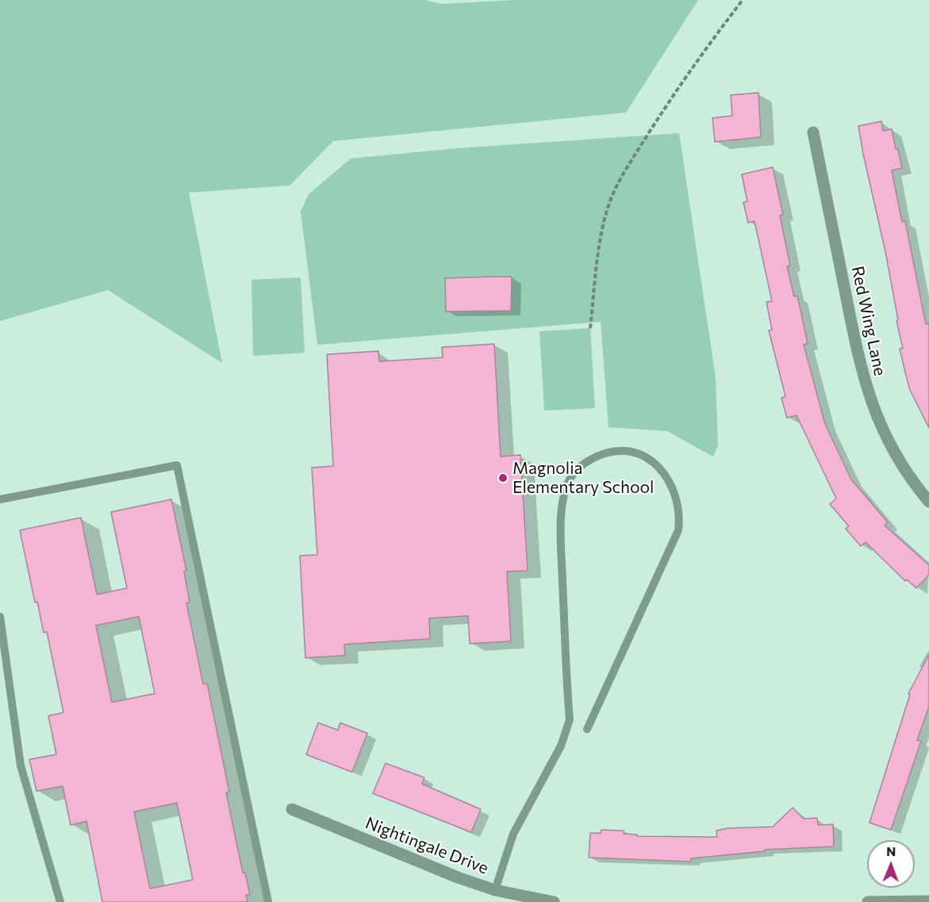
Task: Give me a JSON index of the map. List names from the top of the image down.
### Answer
{
  "streets": {
    "street": ["Red Wing Lane", "Nightingale Drive"]
  },
  "places": ["Magnolia Elementary School"],
  "north": "top"
}
